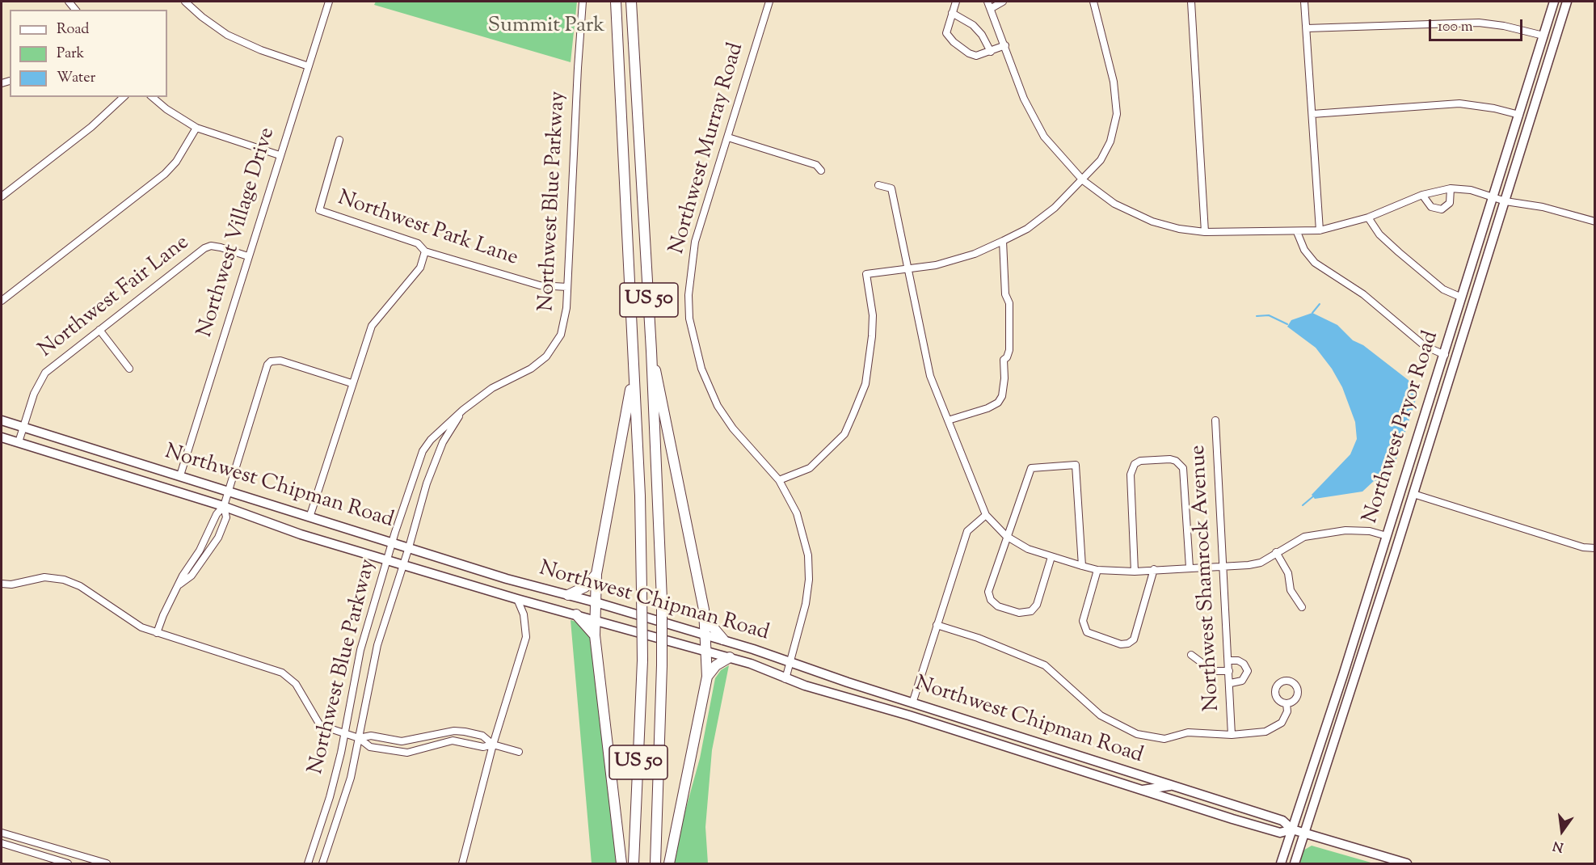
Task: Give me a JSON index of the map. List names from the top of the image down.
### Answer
{
  "streets": {
    "highway": ["US 50"],
    "main road": ["Northwest Pryor Road", "Northwest Chipman Road"],
    "street": [
      "Northwest Murray Road",
      "Northwest Blue Parkway",
      "Northwest Park Lane",
      "Northwest Village Drive",
      "Northwest Fair Lane",
      "Northwest Shamrock Avenue"
    ]
  },
  "crossings": [
    ["Northwest Murray Road", "Northwest Chipman Road"],
    ["Northwest Blue Parkway", "Northwest Park Lane"],
    ["Northwest Blue Parkway", "Northwest Chipman Road"],
    ["Northwest Village Drive", "Northwest Fair Lane"],
    ["Northwest Village Drive", "Northwest Chipman Road"],
    ["Northwest Fair Lane", "Northwest Chipman Road"],
    ["Northwest Pryor Road", "Northwest Chipman Road"]
  ],
  "parks": ["Summit Park"],
  "legend": ["Road", "Park", "Water"],
  "scale_bar": "100 m",
  "north": "bottom"
}
